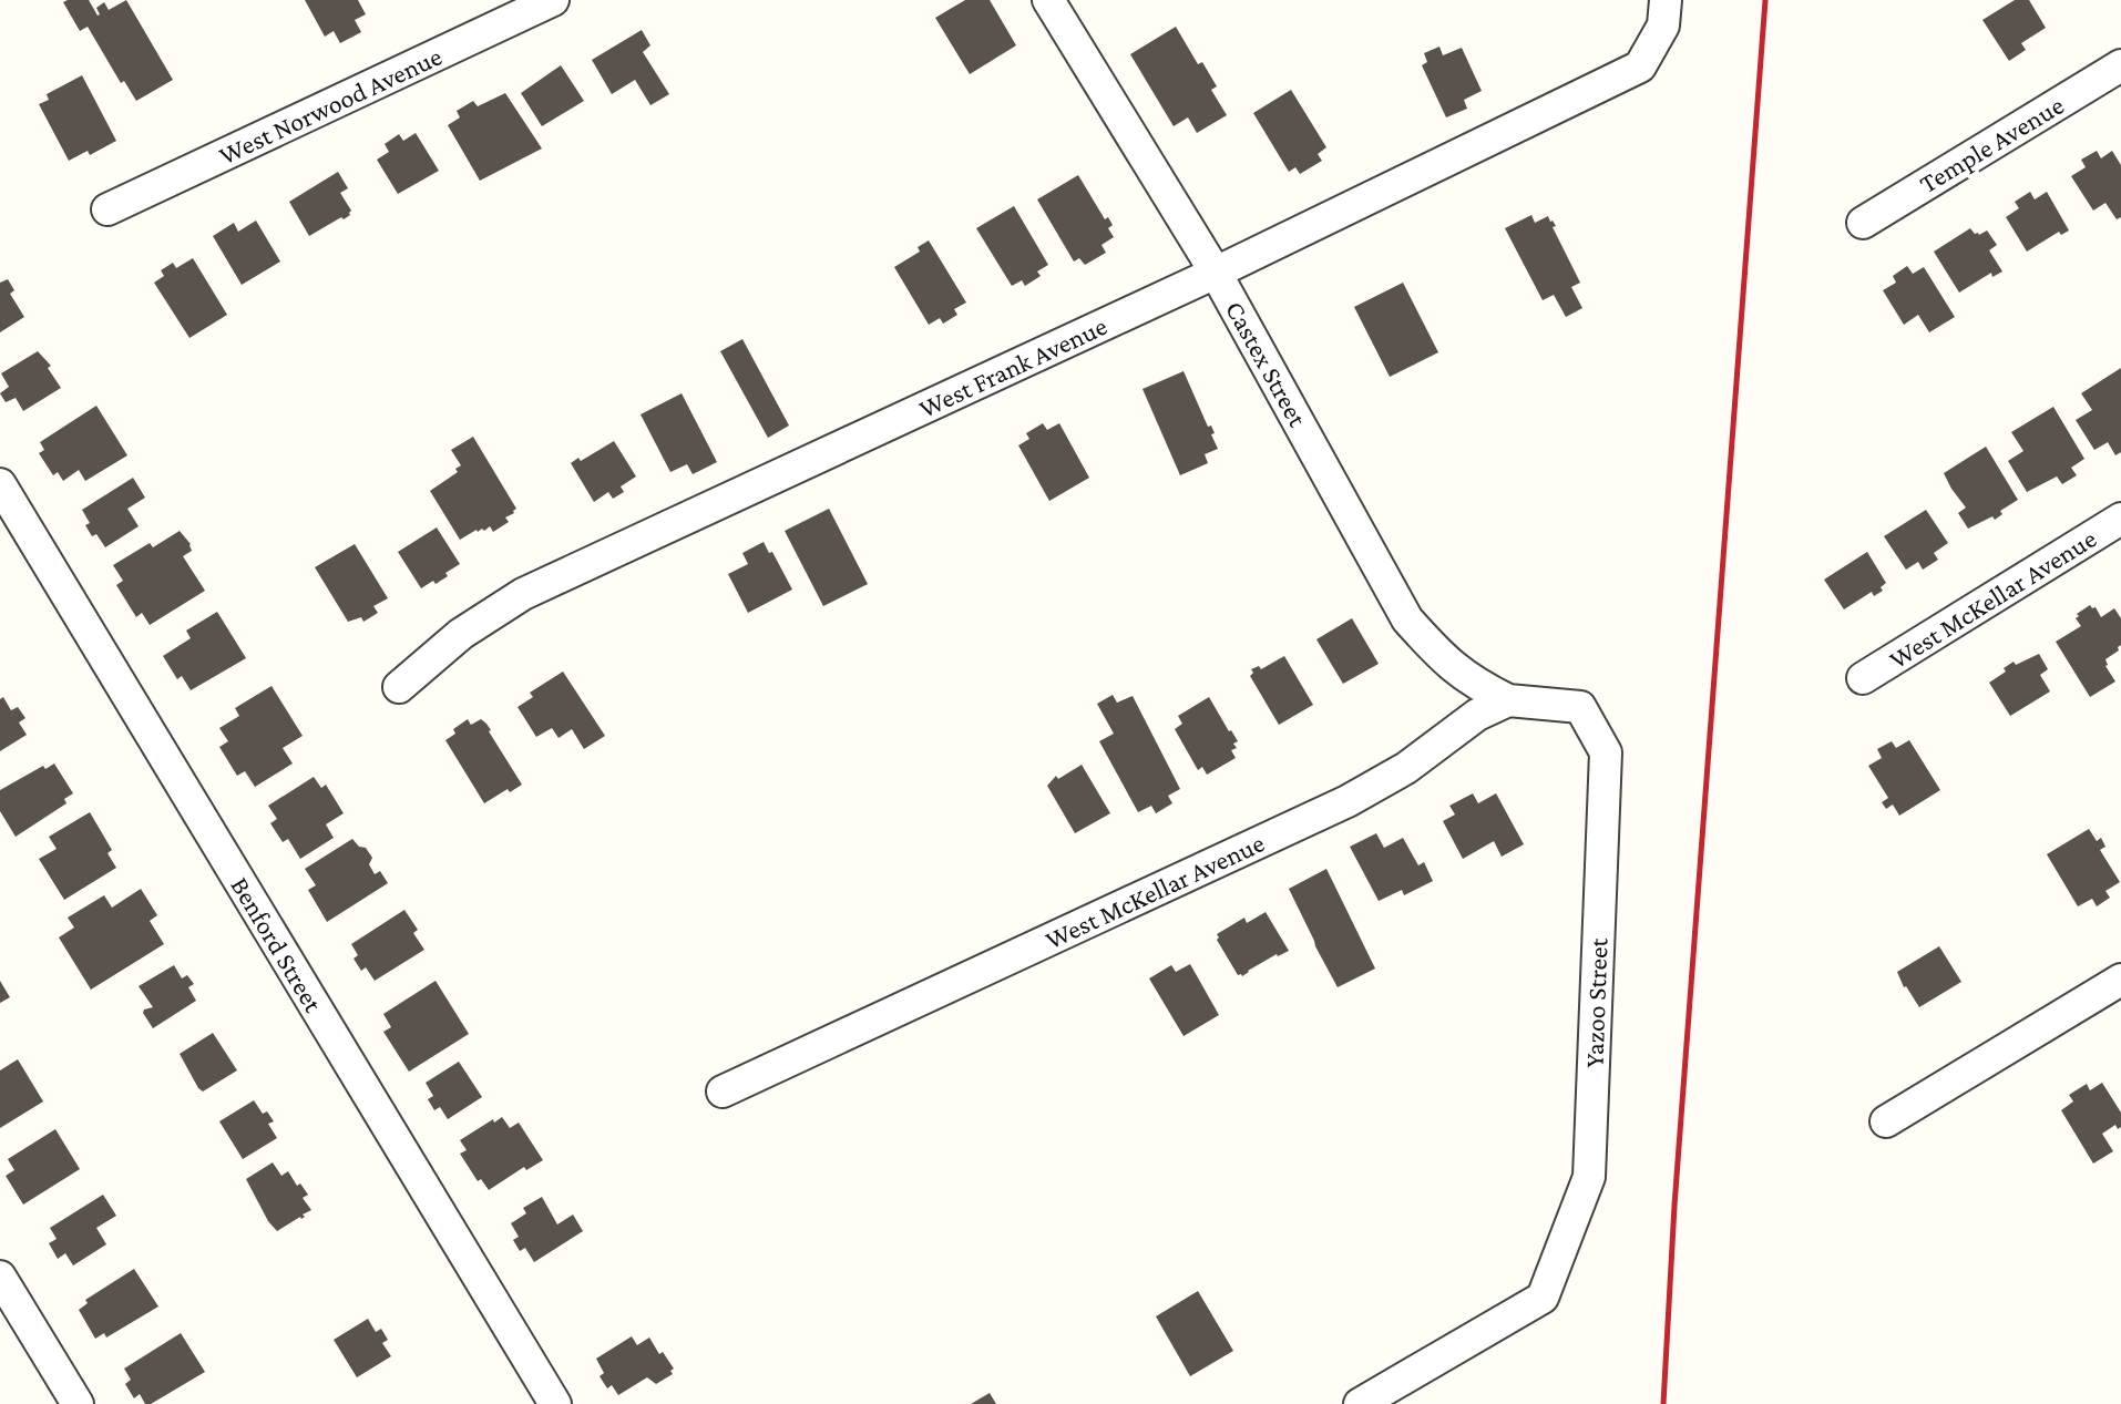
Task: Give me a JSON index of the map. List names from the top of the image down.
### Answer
{
  "streets": {
    "street": [
      "West Norwood Avenue",
      "Temple Avenue",
      "Castex Street",
      "West Frank Avenue",
      "West McKellar Avenue",
      "Benford Street",
      "Yazoo Street"
    ]
  },
  "crossings": [
    ["Castex Street", "West Frank Avenue"],
    ["Castex Street", "West McKellar Avenue"],
    ["Castex Street", "Yazoo Street"],
    ["West McKellar Avenue", "Yazoo Street"]
  ]
}
